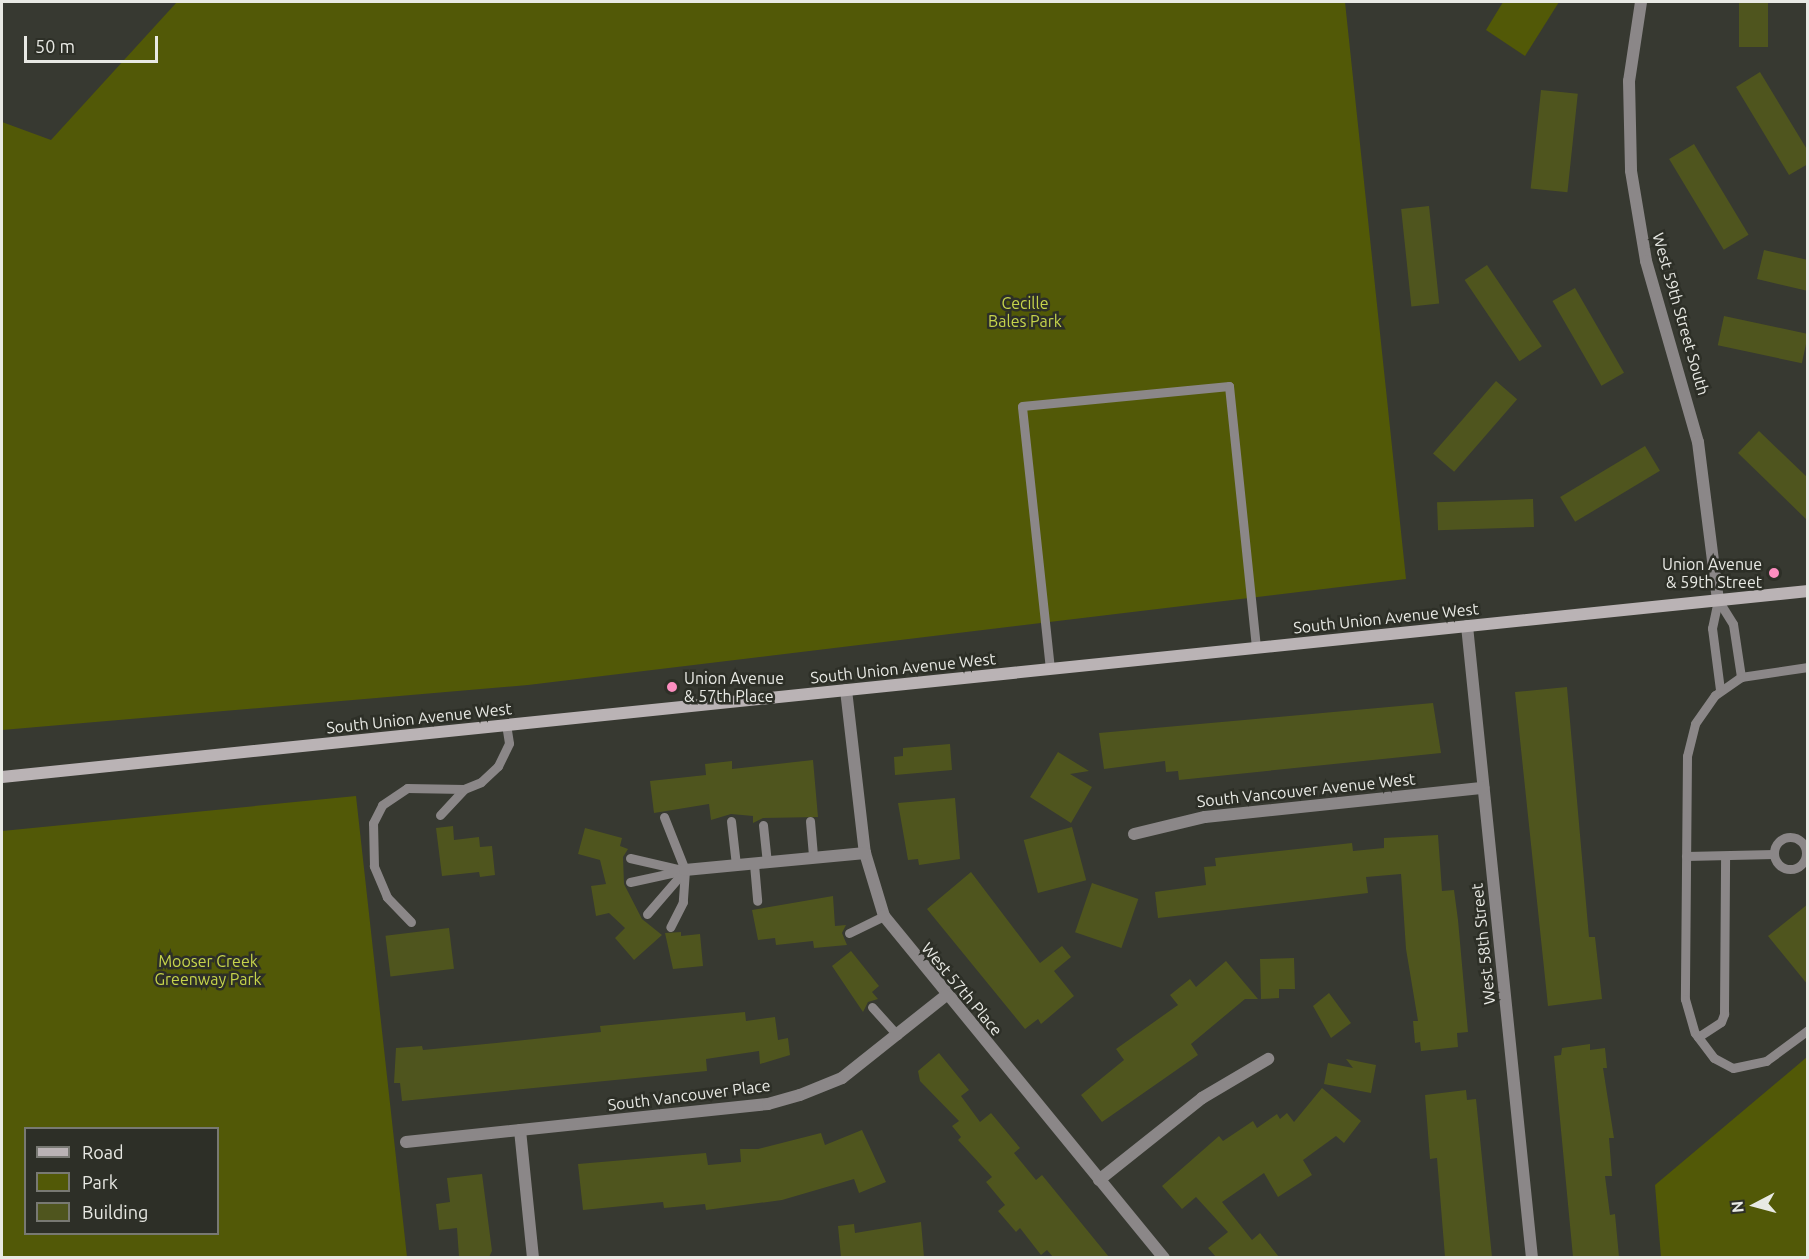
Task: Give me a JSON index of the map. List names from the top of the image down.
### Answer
{
  "streets": {
    "street": [
      "West 59th Street South",
      "South Union Avenue West",
      "South Vancouver Avenue West",
      "West 58th Street",
      "West 57th Place",
      "South Vancouver Place"
    ]
  },
  "crossings": [
    ["West 59th Street South", "South Union Avenue West"],
    ["South Union Avenue West", "West 58th Street"],
    ["South Union Avenue West", "West 57th Place"],
    ["South Vancouver Avenue West", "West 58th Street"],
    ["West 57th Place", "South Vancouver Place"]
  ],
  "parks": ["Cecille Bales Park", "Mooser Creek Greenway Park"],
  "places": ["Union Avenue & 59th Street", "Union Avenue & 57th Place"],
  "legend": ["Road", "Park", "Building"],
  "scale_bar": "50 m",
  "north": "left"
}
